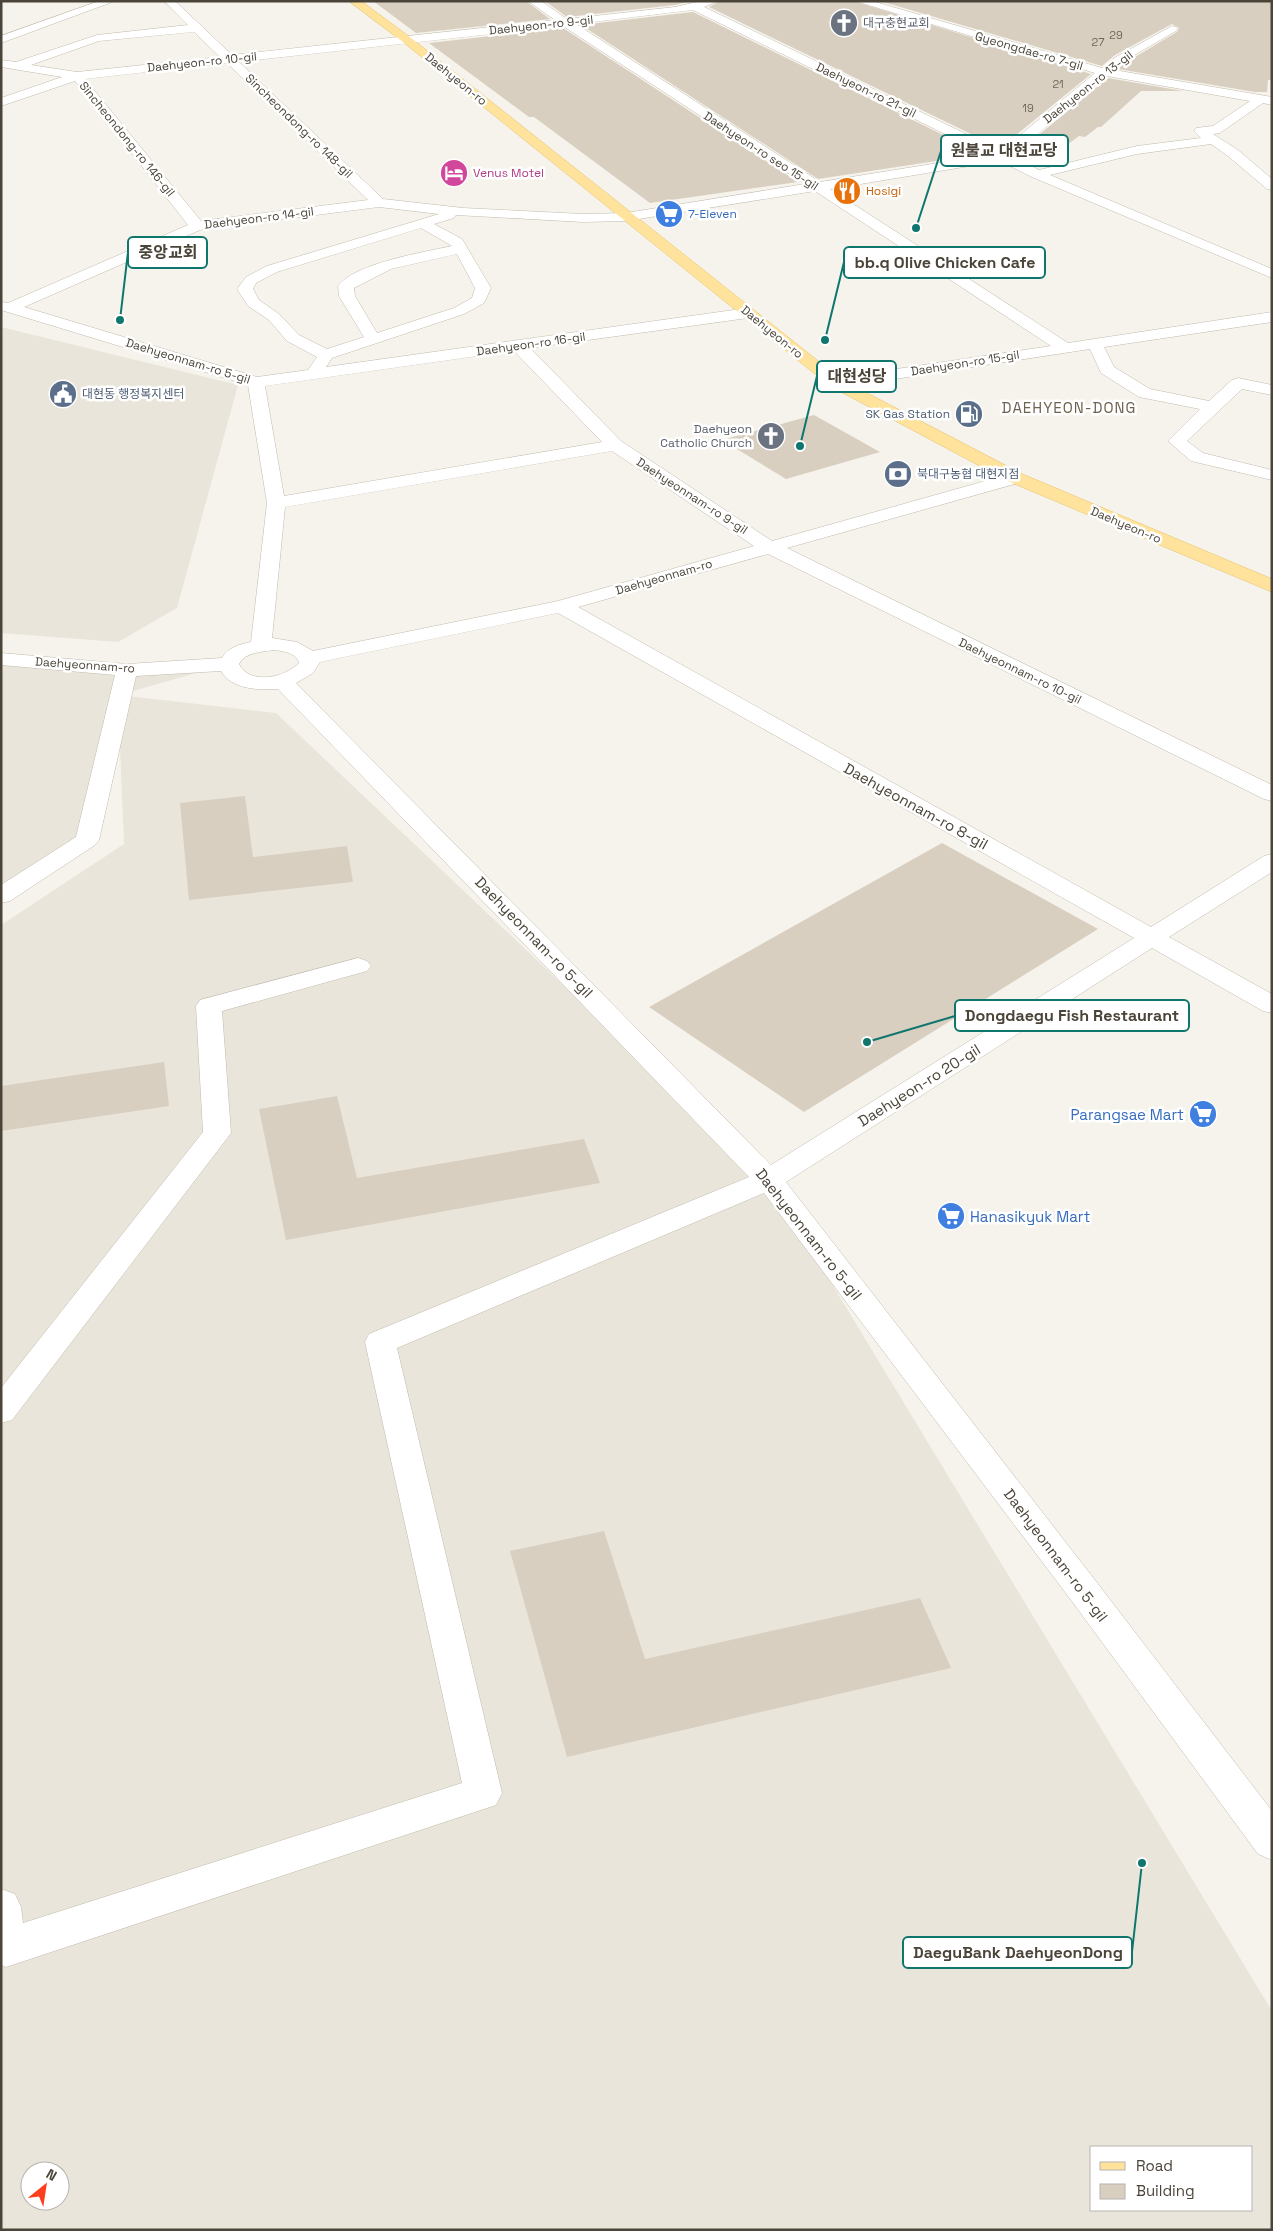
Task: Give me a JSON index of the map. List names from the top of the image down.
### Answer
{
  "streets": {
    "main road": ["Daehyeon-ro"],
    "street": [
      "Daehyeon-ro 9-gil",
      "Gyeongdae-ro 7-gil",
      "Daehyeon-ro 10-gil",
      "Daehyeon-ro 13-gil",
      "Daehyeon-ro 21-gil",
      "Sincheondong-ro 148-gil",
      "Sincheondong-ro 146-gil",
      "Daehyeon-ro seo 15-gil",
      "Daehyeon-ro 14-gil",
      "Daehyeon-ro 16-gil",
      "Daehyeonnam-ro 5-gil",
      "Daehyeon-ro 15-gil",
      "Daehyeonnam-ro 9-gil",
      "Daehyeonnam-ro",
      "Daehyeonnam-ro 10-gil",
      "Daehyeonnam-ro 8-gil",
      "Daehyeon-ro 20-gil"
    ]
  },
  "crossings": [
    ["Daehyeon-ro 9-gil", "Daehyeon-ro 10-gil"],
    ["Daehyeon-ro 9-gil", "Daehyeon-ro"],
    ["Daehyeon-ro 9-gil", "Daehyeon-ro 21-gil"],
    ["Daehyeon-ro 9-gil", "Daehyeon-ro seo 15-gil"],
    ["Gyeongdae-ro 7-gil", "Daehyeon-ro 13-gil"],
    ["Daehyeon-ro 10-gil", "Daehyeon-ro"],
    ["Daehyeon-ro 10-gil", "Sincheondong-ro 148-gil"],
    ["Daehyeon-ro 10-gil", "Sincheondong-ro 146-gil"],
    ["Daehyeon-ro", "Daehyeon-ro 14-gil"],
    ["Daehyeon-ro", "Daehyeon-ro 16-gil"],
    ["Daehyeon-ro", "Daehyeon-ro 15-gil"],
    ["Daehyeon-ro", "Daehyeonnam-ro"],
    ["Daehyeon-ro 13-gil", "Daehyeon-ro 21-gil"],
    ["Sincheondong-ro 148-gil", "Sincheondong-ro 146-gil"],
    ["Sincheondong-ro 148-gil", "Daehyeon-ro 14-gil"],
    ["Sincheondong-ro 146-gil", "Daehyeon-ro 14-gil"],
    ["Daehyeon-ro seo 15-gil", "Daehyeon-ro 15-gil"],
    ["Daehyeon-ro 14-gil", "Daehyeonnam-ro 5-gil"],
    ["Daehyeon-ro 16-gil", "Daehyeonnam-ro 5-gil"],
    ["Daehyeon-ro 16-gil", "Daehyeonnam-ro 9-gil"],
    ["Daehyeonnam-ro 5-gil", "Daehyeon-ro 20-gil"],
    ["Daehyeonnam-ro 9-gil", "Daehyeonnam-ro"],
    ["Daehyeonnam-ro 9-gil", "Daehyeonnam-ro 10-gil"],
    ["Daehyeonnam-ro", "Daehyeonnam-ro 10-gil"],
    ["Daehyeonnam-ro", "Daehyeonnam-ro 8-gil"],
    ["Daehyeonnam-ro 8-gil", "Daehyeon-ro 20-gil"]
  ],
  "districts": ["DAEHYEON-DONG"],
  "places": {
    "church": ["대구충현교회", "Daehyeon Catholic Church"],
    "hotel": ["Venus Motel"],
    "restaurant": ["Hosigi"],
    "supermarket": ["7-Eleven", "Parangsae Mart", "Hanasikyuk Mart"],
    "other": [
      "원불교 대현교당",
      "중앙교회",
      "bb.q Olive Chicken Cafe",
      "대현성당",
      "Dongdaegu Fish Restaurant",
      "DaeguBank DaehyeonDong"
    ],
    "public building": ["대현동 행정복지센터"],
    "fuel station": ["SK Gas Station"],
    "bank": ["북대구농협 대현지점"]
  },
  "house_numbers": [
    "29",
    "27",
    "21",
    "19"
  ],
  "legend": ["Road", "Building"],
  "north": "top right"
}
